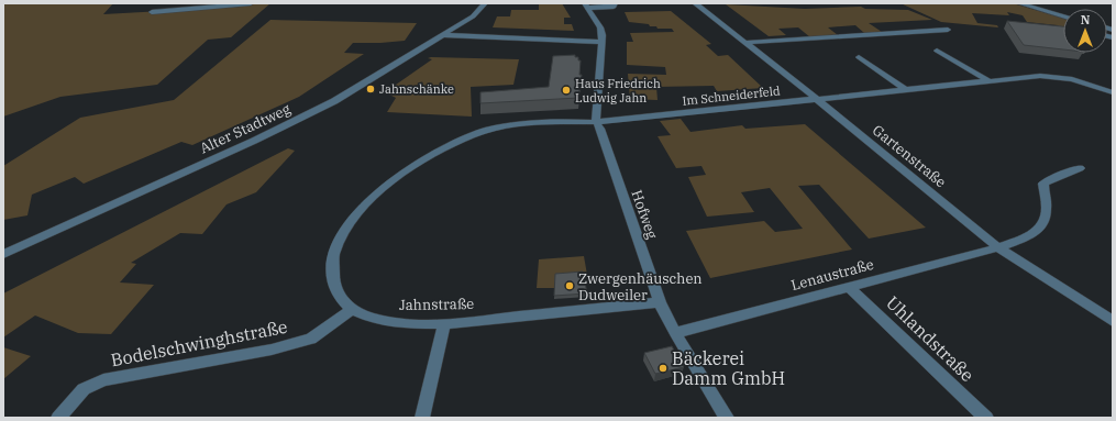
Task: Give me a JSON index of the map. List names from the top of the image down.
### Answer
{
  "streets": {
    "street": [
      "Im Schneiderfeld",
      "Alter Stadtweg",
      "Gartenstraße",
      "Hofweg",
      "Lenaustraße",
      "Jahnstraße",
      "Uhlandstraße",
      "Bodelschwinghstraße"
    ]
  },
  "crossings": [
    ["Im Schneiderfeld", "Gartenstraße"],
    ["Im Schneiderfeld", "Hofweg"],
    ["Gartenstraße", "Lenaustraße"],
    ["Hofweg", "Lenaustraße"],
    ["Hofweg", "Jahnstraße"],
    ["Lenaustraße", "Uhlandstraße"],
    ["Jahnstraße", "Bodelschwinghstraße"]
  ],
  "places": [
    "Jahnschänke",
    "Haus Friedrich Ludwig Jahn",
    "Zwergenhäuschen Dudweiler",
    "Bäckerei Damm GmbH"
  ],
  "north": "top"
}
